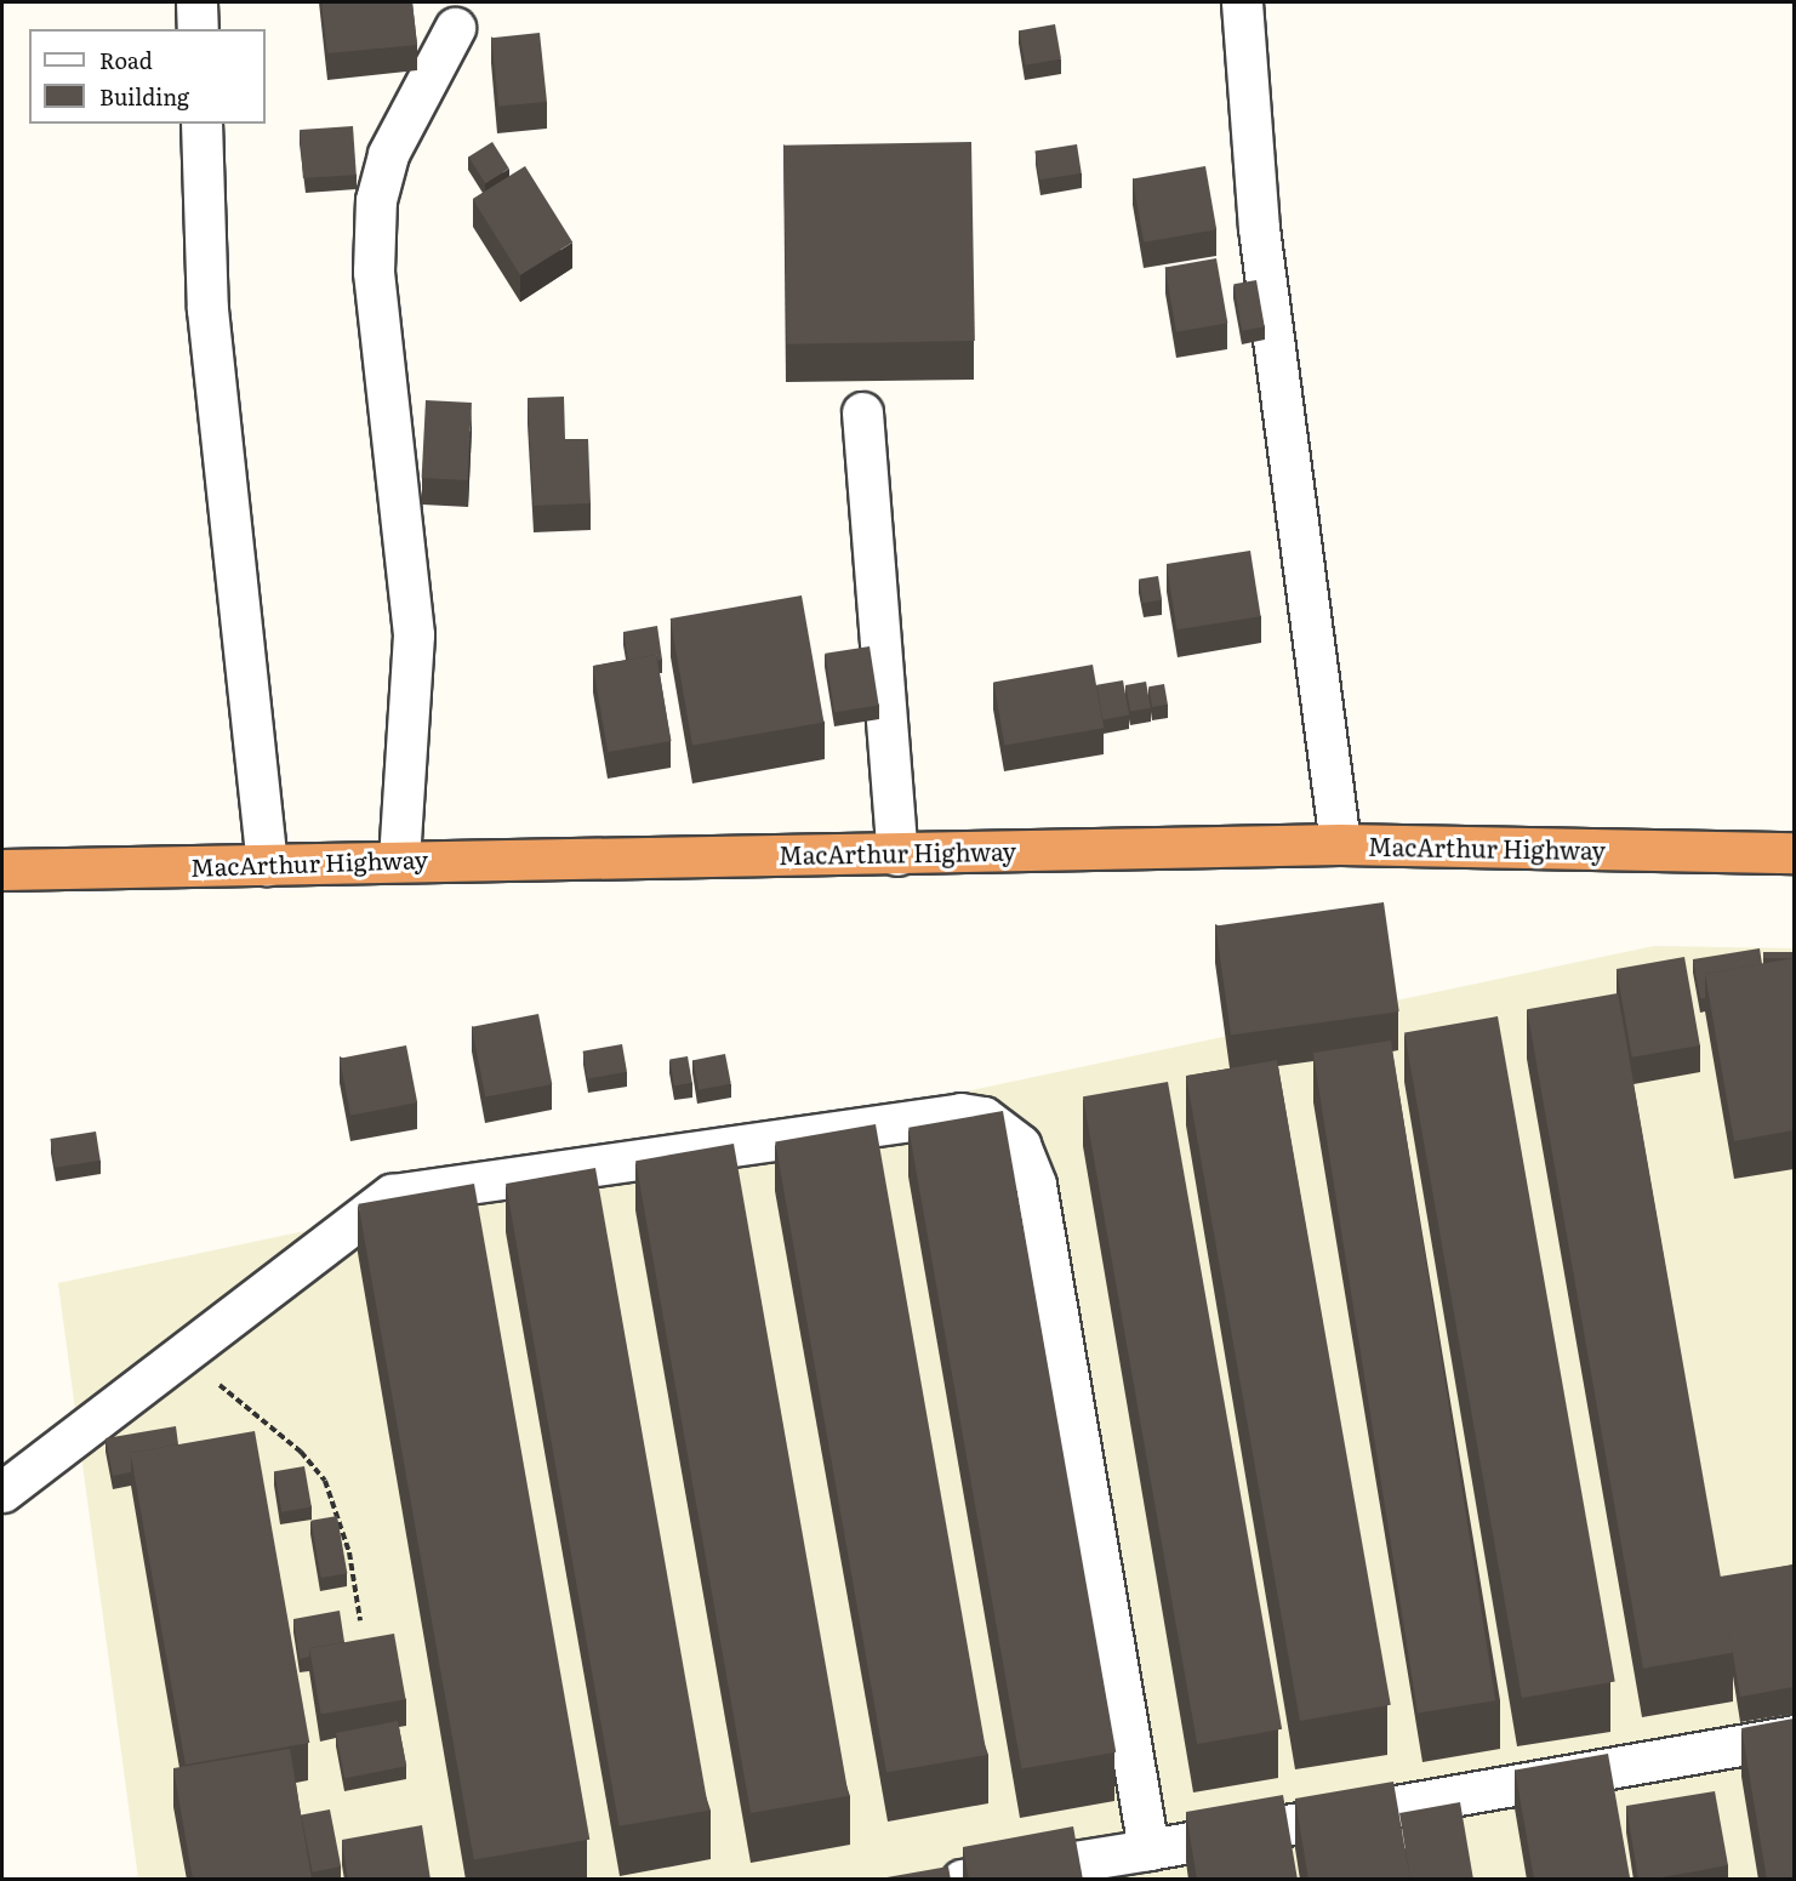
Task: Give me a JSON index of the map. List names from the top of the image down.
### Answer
{
  "streets": {
    "highway": ["MacArthur Highway"]
  },
  "legend": ["Road", "Building"]
}
